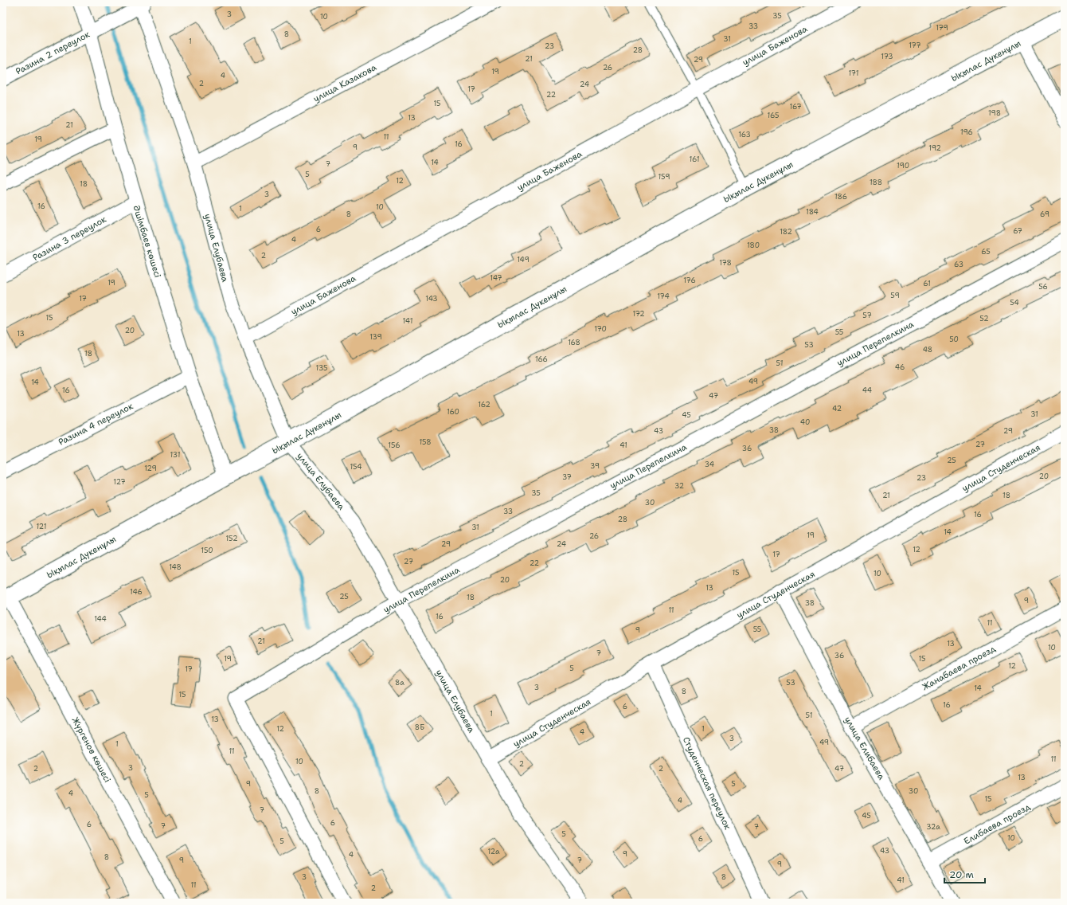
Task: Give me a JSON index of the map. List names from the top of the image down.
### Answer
{
  "streets": {
    "street": [
      "улица Баженова",
      "Разина 2 переулок",
      "Ықылас Дүкенұлы",
      "улица Казакова",
      "Разина 3 переулок",
      "Әшімбаев көшесі",
      "улица Елубаева",
      "улица Перепелкина",
      "Разина 4 переулок",
      "улица Студенческая",
      "Жанабаева проезд",
      "улица Елибаева",
      "Жүргенов көшесі",
      "Студенческая переулок",
      "Елибаева проезд"
    ]
  },
  "crossings": [
    ["улица Баженова", "улица Елубаева"],
    ["Разина 2 переулок", "Әшімбаев көшесі"],
    ["Разина 2 переулок", "улица Елубаева"],
    ["Ықылас Дүкенұлы", "Әшімбаев көшесі"],
    ["Ықылас Дүкенұлы", "улица Елубаева"],
    ["Ықылас Дүкенұлы", "Жүргенов көшесі"],
    ["улица Казакова", "улица Елубаева"],
    ["Разина 3 переулок", "Әшімбаев көшесі"],
    ["Әшімбаев көшесі", "Разина 4 переулок"],
    ["улица Елубаева", "улица Перепелкина"],
    ["улица Елубаева", "улица Студенческая"],
    ["улица Студенческая", "улица Елибаева"],
    ["улица Студенческая", "Студенческая переулок"],
    ["Жанабаева проезд", "улица Елибаева"],
    ["улица Елибаева", "Елибаева проезд"]
  ],
  "house_numbers": [
    "3",
    "35",
    "10",
    "33",
    "179",
    "8",
    "31",
    "1",
    "177",
    "23",
    "28",
    "173",
    "21",
    "29",
    "26",
    "19",
    "171",
    "4",
    "2",
    "24",
    "17",
    "22",
    "15",
    "167",
    "198",
    "165",
    "13",
    "21",
    "196",
    "163",
    "11",
    "19",
    "16",
    "9",
    "192",
    "161",
    "14",
    "7",
    "190",
    "5",
    "159",
    "12",
    "188",
    "18",
    "3",
    "186",
    "16",
    "10",
    "1",
    "184",
    "8",
    "69",
    "6",
    "67",
    "182",
    "4",
    "180",
    "65",
    "2",
    "149",
    "178",
    "63",
    "147",
    "176",
    "19",
    "61",
    "56",
    "59",
    "174",
    "17",
    "143",
    "54",
    "172",
    "57",
    "15",
    "52",
    "141",
    "170",
    "20",
    "55",
    "13",
    "139",
    "50",
    "168",
    "53",
    "48",
    "18",
    "166",
    "51",
    "46",
    "135",
    "49",
    "14",
    "16",
    "44",
    "47",
    "162",
    "42",
    "160",
    "31",
    "45",
    "40",
    "38",
    "43",
    "29",
    "158",
    "27",
    "156",
    "41",
    "36",
    "131",
    "25",
    "34",
    "39",
    "154",
    "129",
    "20",
    "37",
    "23",
    "127",
    "32",
    "35",
    "21",
    "18",
    "30",
    "33",
    "16",
    "28",
    "121",
    "31",
    "14",
    "19",
    "26",
    "152",
    "29",
    "24",
    "12",
    "150",
    "17",
    "27",
    "22",
    "148",
    "15",
    "10",
    "20",
    "13",
    "146",
    "25",
    "18",
    "9",
    "38",
    "11",
    "16",
    "144",
    "11",
    "55",
    "9",
    "21",
    "13",
    "10",
    "7",
    "36",
    "19",
    "15",
    "12",
    "5",
    "17",
    "8а",
    "53",
    "3",
    "14",
    "8",
    "15",
    "16",
    "6",
    "1",
    "51",
    "13",
    "8Б",
    "12",
    "1",
    "4",
    "3",
    "49",
    "1",
    "11",
    "11",
    "10",
    "2",
    "3",
    "2",
    "2",
    "47",
    "13",
    "9",
    "5",
    "8",
    "30",
    "4",
    "5",
    "15",
    "4",
    "7",
    "45",
    "6",
    "6",
    "7",
    "7",
    "32а",
    "5",
    "10",
    "6",
    "5",
    "43",
    "12а",
    "9",
    "4",
    "8",
    "9",
    "7",
    "9",
    "3",
    "8",
    "41",
    "11",
    "2"
  ],
  "scale_bar": "20 m"
}
